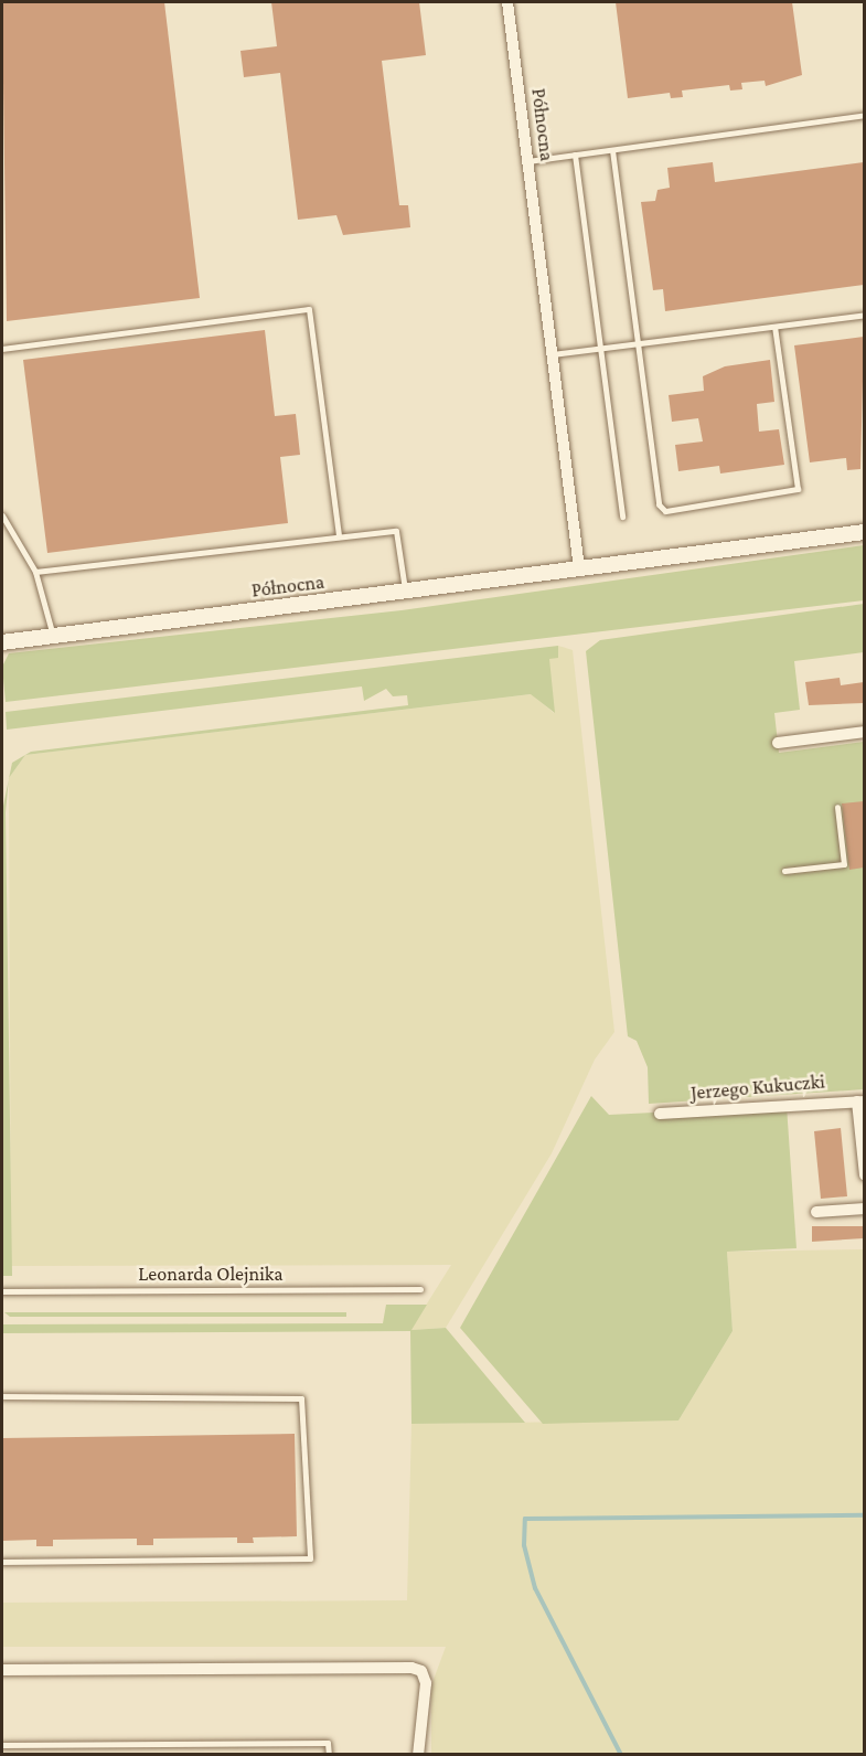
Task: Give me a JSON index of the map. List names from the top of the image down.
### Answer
{
  "streets": {
    "street": ["Północna", "Jerzego Kukuczki"],
    "lane": ["Leonarda Olejnika"]
  }
}
